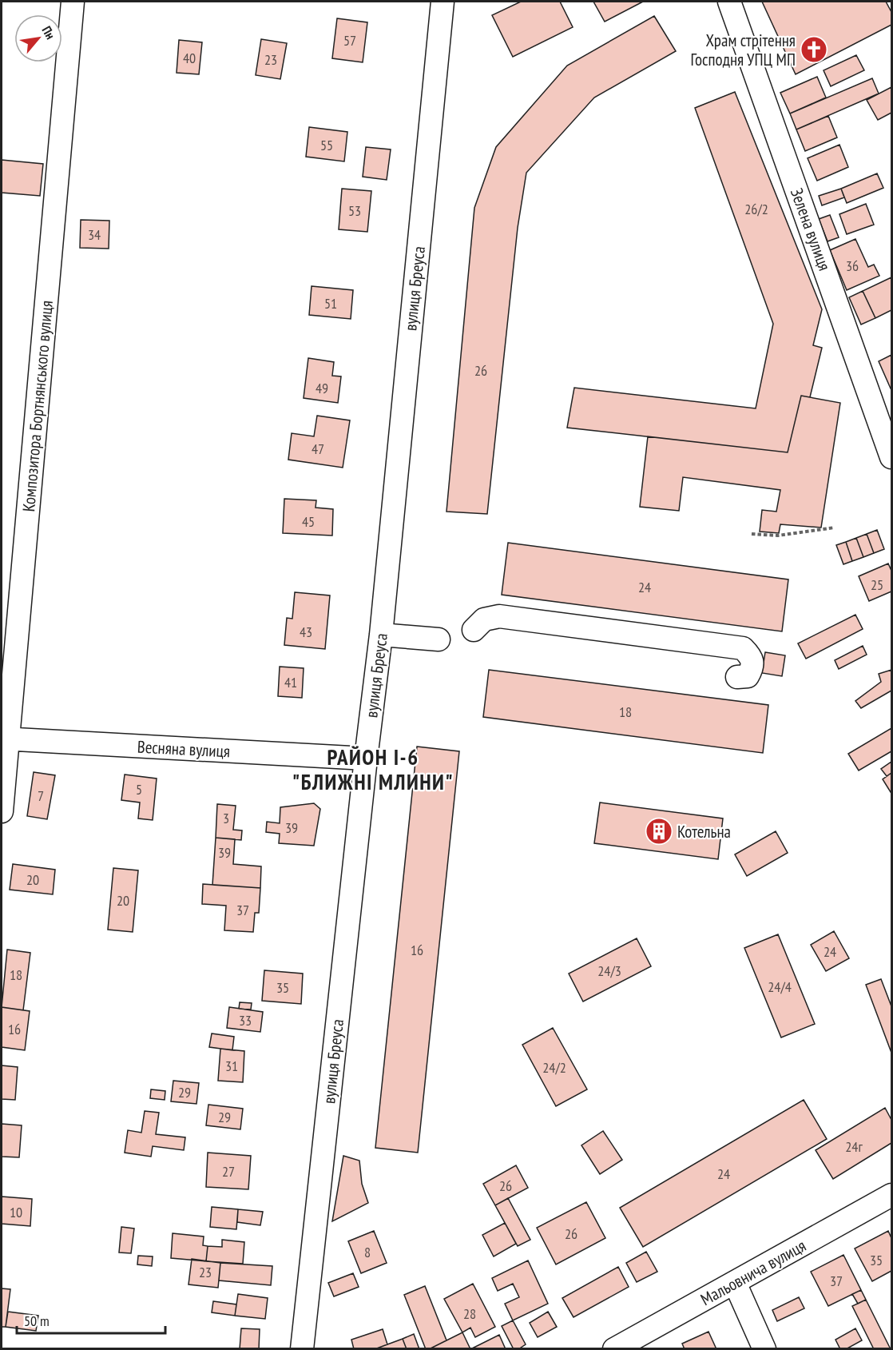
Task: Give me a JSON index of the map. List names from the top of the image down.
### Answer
{
  "streets": {
    "street": [
      "Зелена вулиця",
      "вулиця Бреуса",
      "Композитора Бортнянського вулиця",
      "Весняна вулиця",
      "Мальовнича вулиця"
    ]
  },
  "crossings": [
    ["вулиця Бреуса", "Весняна вулиця"],
    ["Композитора Бортнянського вулиця", "Весняна вулиця"]
  ],
  "districts": ["РАЙОН І-6 \"БЛИЖНІ МЛИНИ\""],
  "places": {
    "church": ["Храм стрітення Господня УПЦ МП"],
    "building": ["Котельна"]
  },
  "house_numbers": [
    "57",
    "40",
    "23",
    "55",
    "26/2",
    "53",
    "34",
    "36",
    "51",
    "26",
    "49",
    "47",
    "45",
    "25",
    "24",
    "43",
    "41",
    "18",
    "5",
    "7",
    "3",
    "39",
    "39",
    "20",
    "20",
    "37",
    "16",
    "24",
    "24/3",
    "18",
    "24/4",
    "35",
    "33",
    "16",
    "31",
    "24/2",
    "29",
    "29",
    "24г",
    "27",
    "24",
    "26",
    "10",
    "26",
    "8",
    "35",
    "23",
    "37",
    "28"
  ],
  "scale_bar": "50 m",
  "north": "top right"
}
